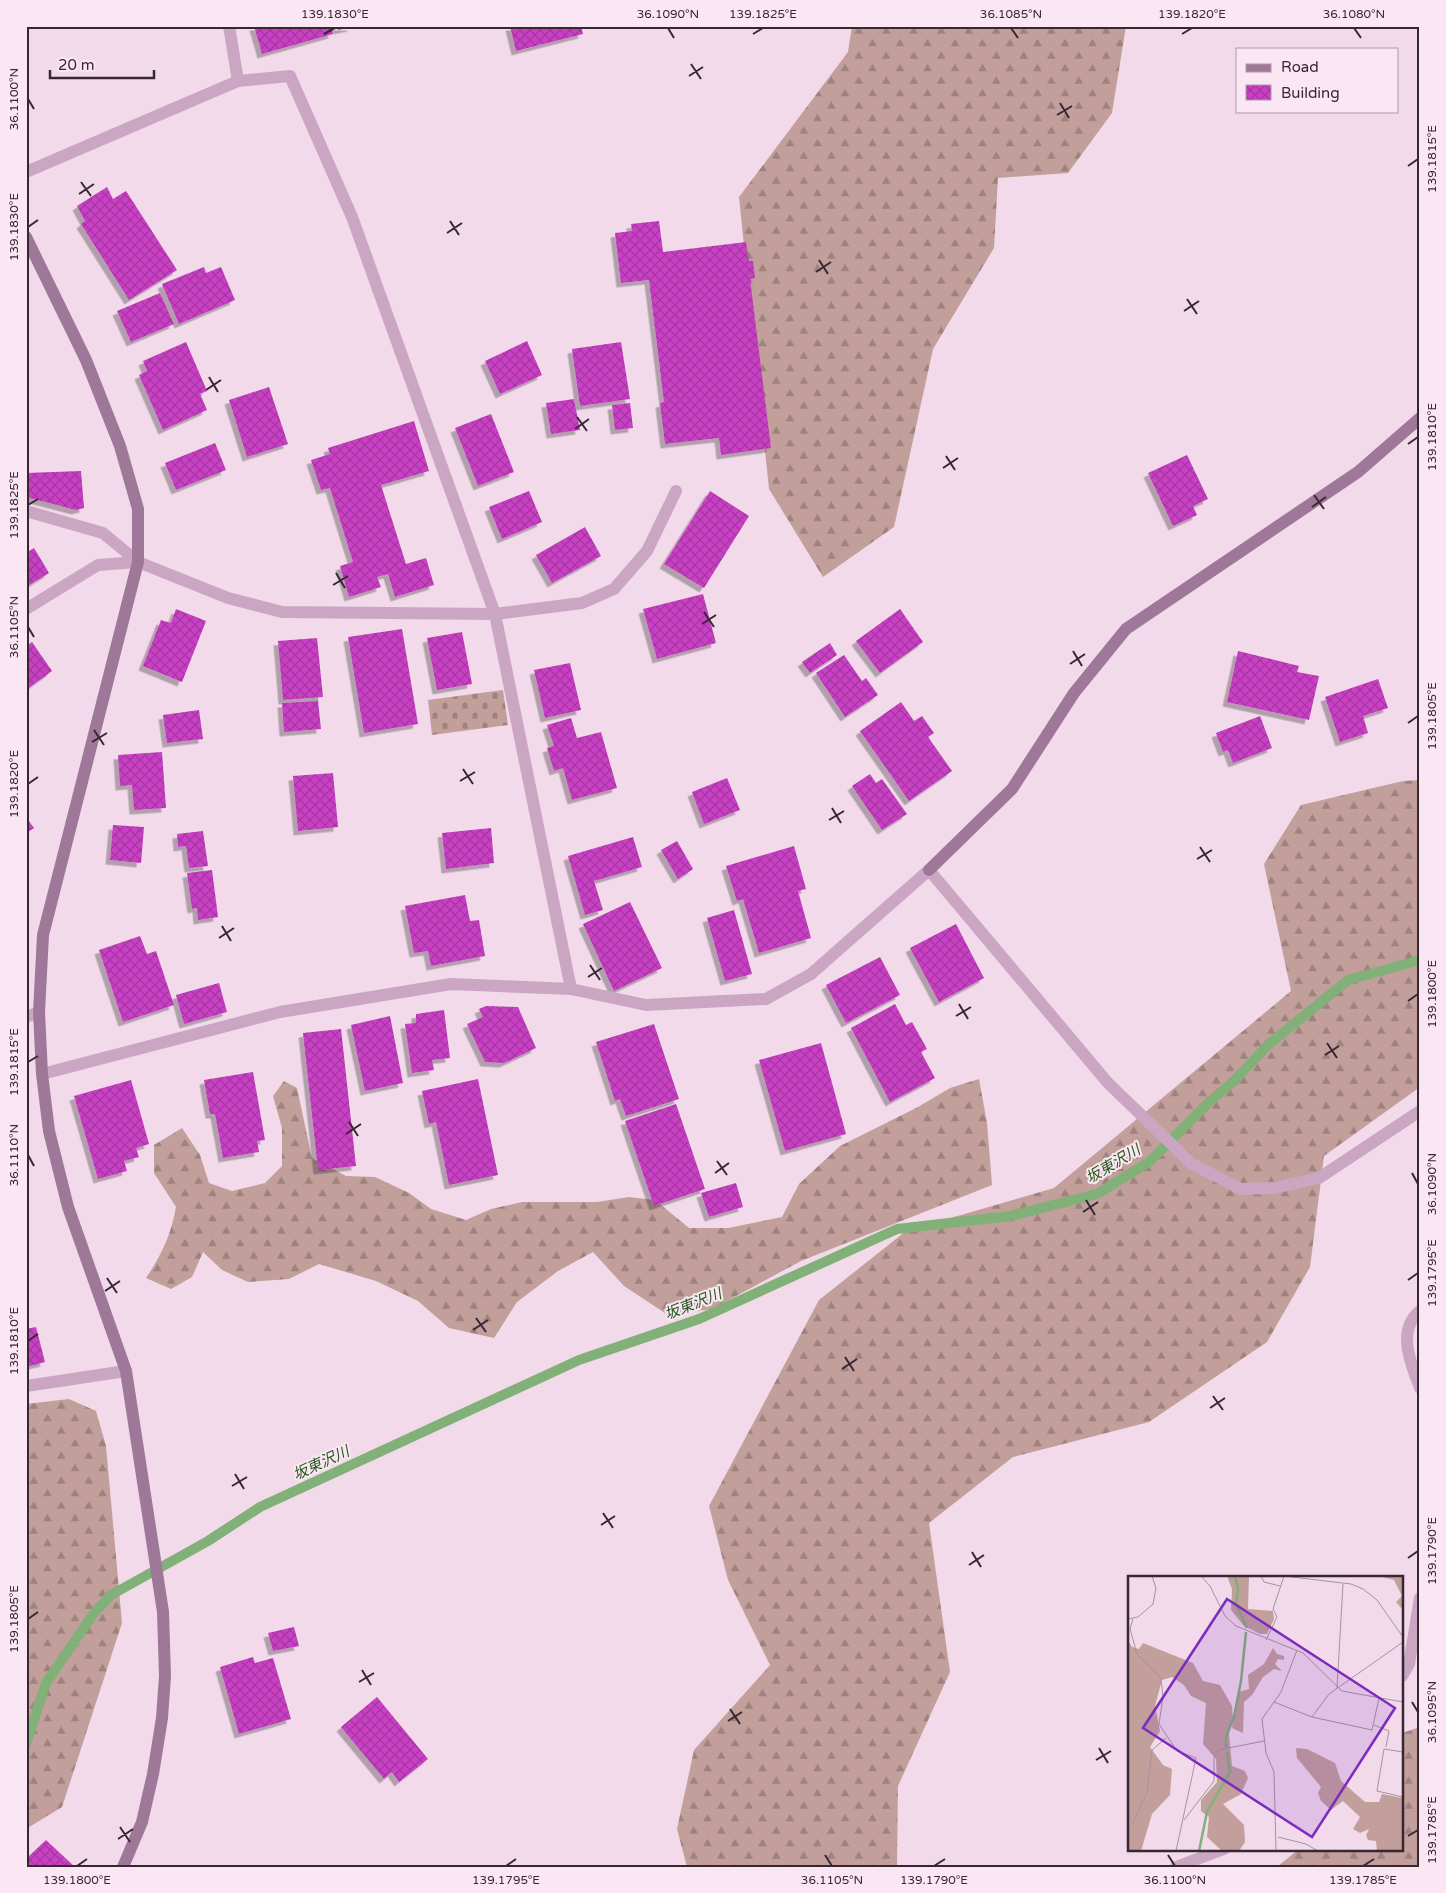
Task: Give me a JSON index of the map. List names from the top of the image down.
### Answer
{
  "water": ["坂東沢川"],
  "legend": ["Road", "Building"],
  "scale_bar": "20 m",
  "coordinates": [
    "139.1830°E",
    "36.1090°N",
    "139.1825°E",
    "36.1085°N",
    "139.1820°E",
    "36.1080°N",
    "36.1100°N",
    "139.1815°E",
    "139.1810°E",
    "36.1105°N",
    "139.1805°E",
    "139.1800°E",
    "36.1110°N",
    "139.1795°E",
    "139.1790°E",
    "36.1095°N",
    "139.1785°E"
  ]
}
